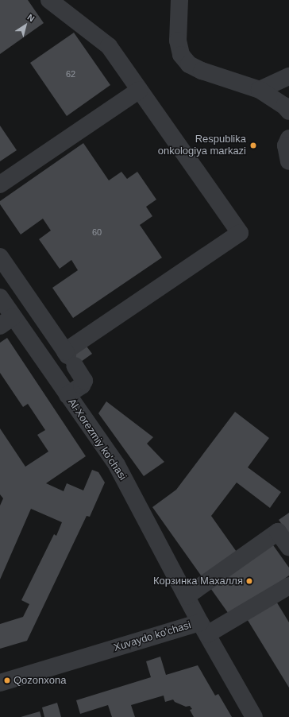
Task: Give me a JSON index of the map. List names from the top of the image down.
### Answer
{
  "streets": {
    "street": ["Al-Xorezmiy ko'chasi", "Xuvaydo ko'chasi"]
  },
  "crossings": [
    ["Al-Xorezmiy ko'chasi", "Xuvaydo ko'chasi"]
  ],
  "places": ["Respublika onkologiya markazi", "Корзинка Махалля", "Qozonxona"],
  "house_numbers": ["62", "60"],
  "north": "top right"
}
